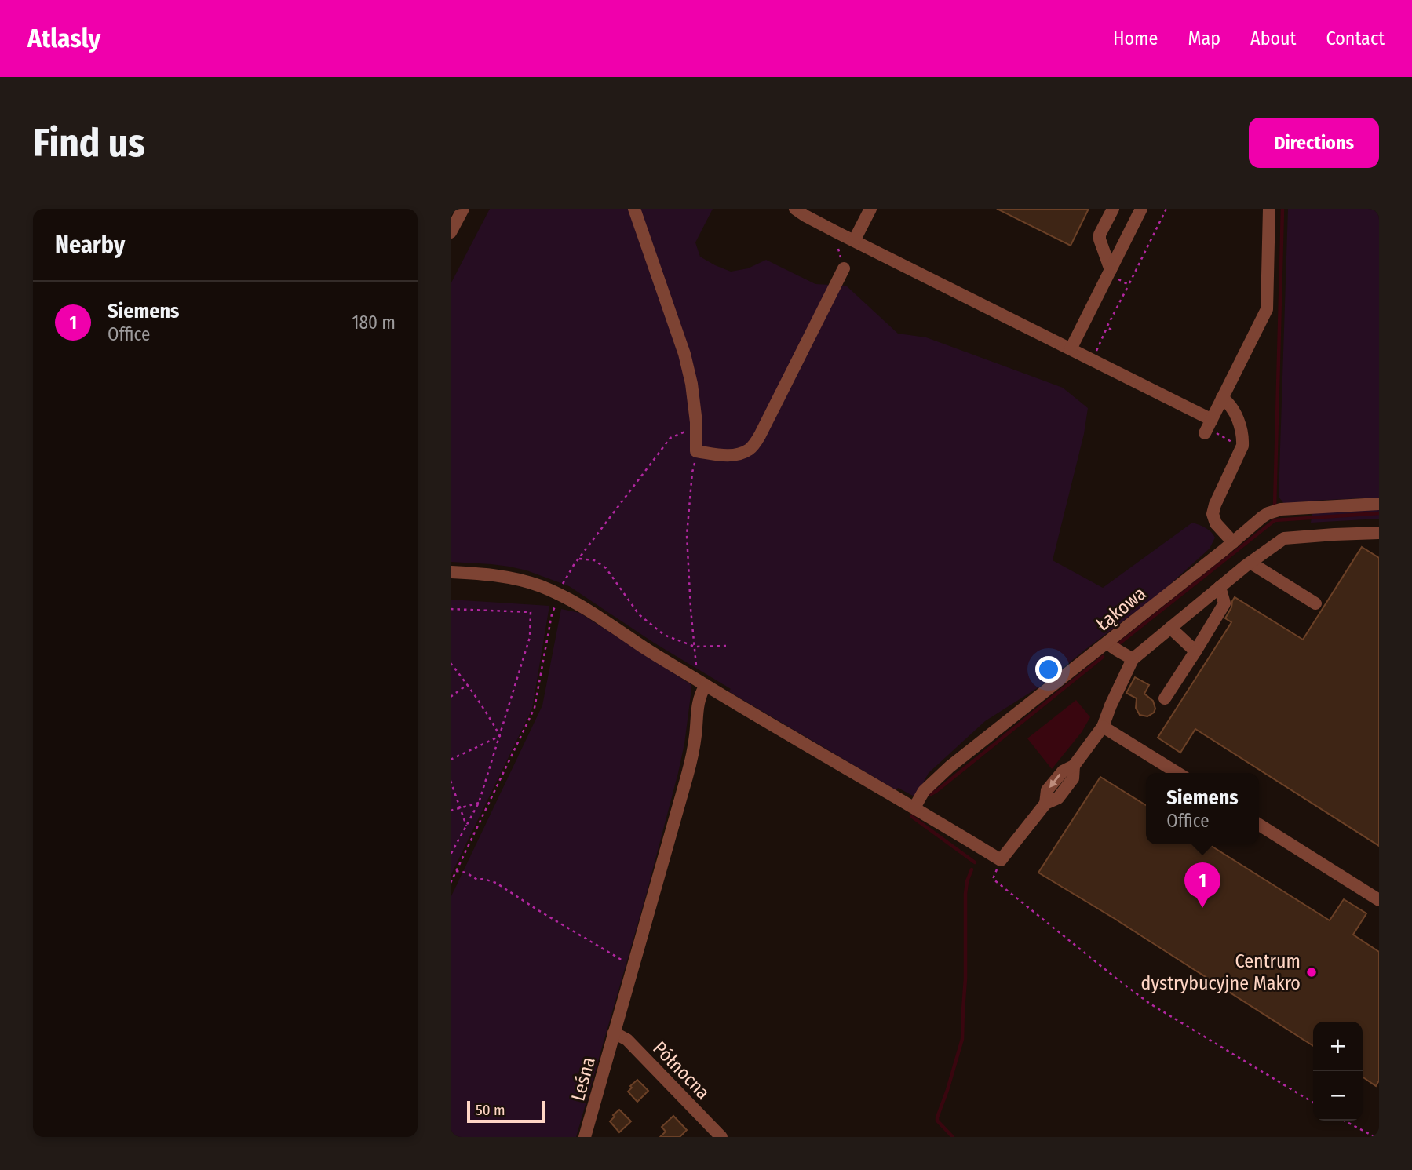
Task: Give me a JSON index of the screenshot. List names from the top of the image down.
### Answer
{
  "streets": {
    "street": ["Łąkowa", "Północna", "Leśna"]
  },
  "crossings": [
    ["Północna", "Leśna"]
  ],
  "places": ["Centrum dystrybucyjne Makro"],
  "scale_bar": "50 m",
  "page": {
    "header": "Atlasly",
    "nav": [
      "Home",
      "Map",
      "About",
      "Contact"
    ],
    "buttons": "Directions",
    "title": "Find us",
    "heading": "Nearby",
    "list": [
      {
        "mark": "1",
        "name": "Siemens",
        "note": "Office",
        "value": "180 m"
      }
    ],
    "popup": ["Siemens", "Office"],
    "pins": "1",
    "map_buttons": ["+", "−"],
    "scale": "50 m"
  }
}
